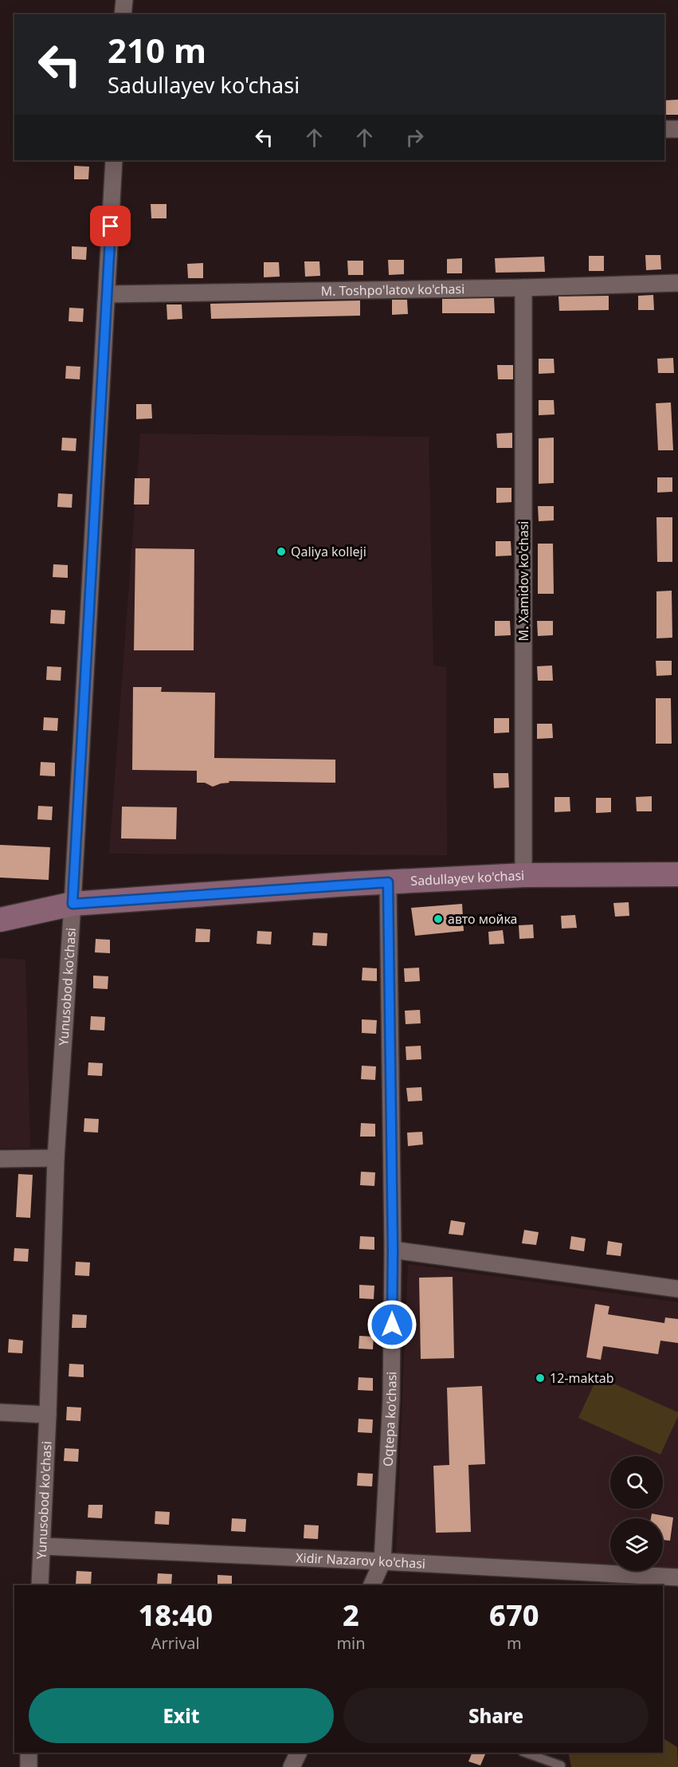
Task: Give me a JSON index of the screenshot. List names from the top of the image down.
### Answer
{
  "streets": {
    "main road": ["Sadullayev ko'chasi"],
    "street": [
      "M. Toshpo'latov ko'chasi",
      "M. Xamidov ko'chasi",
      "Yunusobod ko'chasi",
      "Oqtepa ko'chasi",
      "Xidir Nazarov ko'chasi"
    ]
  },
  "crossings": [
    ["M. Toshpo'latov ko'chasi", "M. Xamidov ko'chasi"],
    ["M. Toshpo'latov ko'chasi", "Yunusobod ko'chasi"],
    ["M. Xamidov ko'chasi", "Sadullayev ko'chasi"],
    ["Sadullayev ko'chasi", "Yunusobod ko'chasi"],
    ["Sadullayev ko'chasi", "Oqtepa ko'chasi"],
    ["Yunusobod ko'chasi", "Xidir Nazarov ko'chasi"],
    ["Oqtepa ko'chasi", "Xidir Nazarov ko'chasi"]
  ],
  "places": ["Qaliya kolleji", "авто мойка", "12-maktab"],
  "page": {
    "turn": ["210 m", "Sadullayev ko'chasi"],
    "eta": [
      "18:40",
      "Arrival",
      "2",
      "min",
      "670",
      "m"
    ],
    "buttons": ["Exit", "Share"]
  }
}
